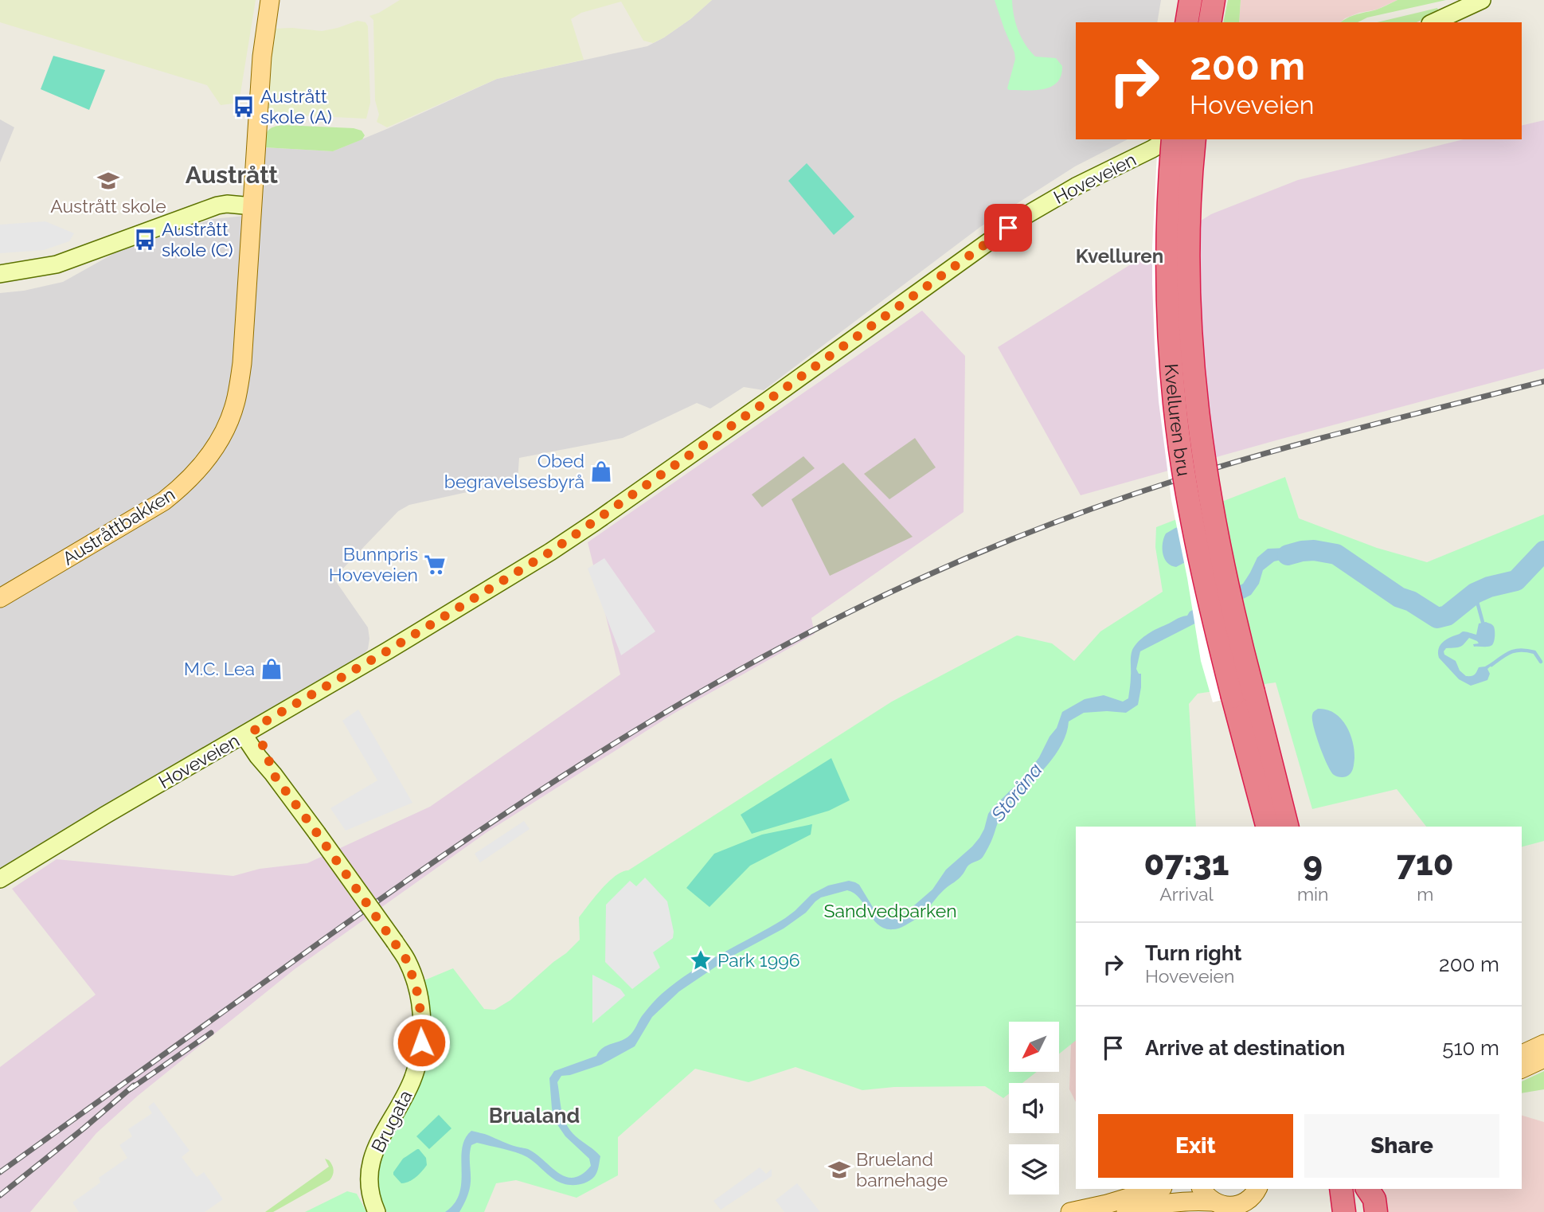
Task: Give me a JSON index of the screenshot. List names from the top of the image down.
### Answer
{
  "streets": {
    "highway": ["Kvelluren bru"],
    "main road": ["Hoveveien", "Austråttbakken", "Brugata"]
  },
  "crossings": [
    ["Hoveveien", "Brugata"]
  ],
  "districts": ["Austrått", "Kvelluren", "Brualand"],
  "water": ["Storåna"],
  "parks": ["Sandvedparken"],
  "places": {
    "bus stop": ["Austrått skole (A)", "Austrått skole (C)"],
    "school or university": ["Austrått skole", "Brueland barnehage"],
    "shop": ["Obed begravelsesbyrå", "M.C. Lea"],
    "supermarket": ["Bunnpris Hoveveien"],
    "place": ["Park 1996"]
  },
  "north": "bottom left",
  "page": {
    "turn": ["200 m", "Hoveveien"],
    "eta": [
      "07:31",
      "Arrival",
      "9",
      "min",
      "710",
      "m"
    ],
    "list": [
      {
        "name": "Turn right",
        "note": "Hoveveien",
        "value": "200 m"
      },
      {
        "name": "Arrive at destination",
        "value": "510 m"
      }
    ],
    "buttons": ["Exit", "Share"]
  }
}
